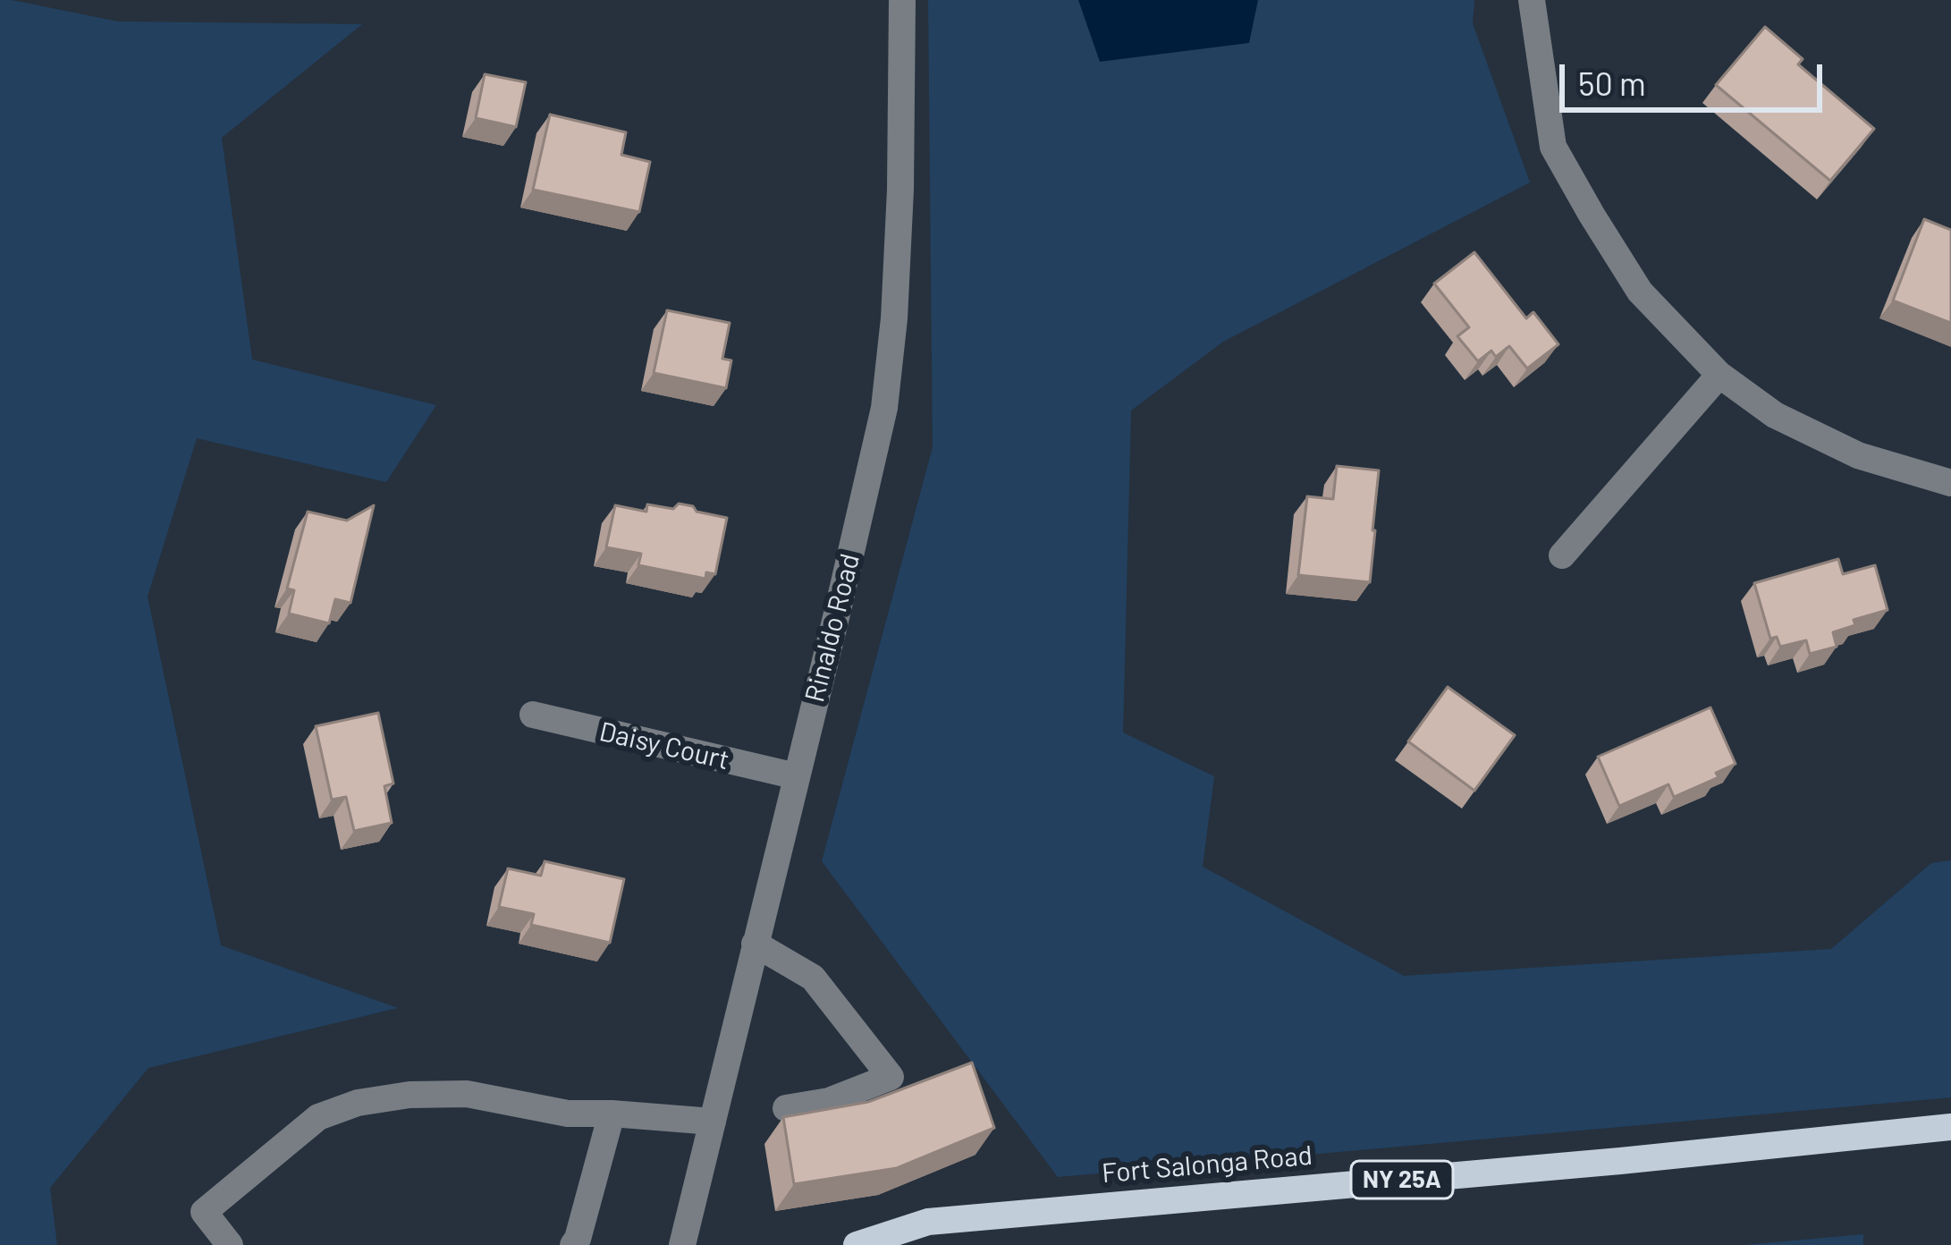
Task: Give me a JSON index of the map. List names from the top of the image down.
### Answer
{
  "streets": {
    "main road": ["Fort Salonga Road", "NY 25A"],
    "street": ["Rinaldo Road", "Daisy Court"]
  },
  "crossings": [
    ["Rinaldo Road", "Daisy Court"]
  ],
  "scale_bar": "50 m"
}
